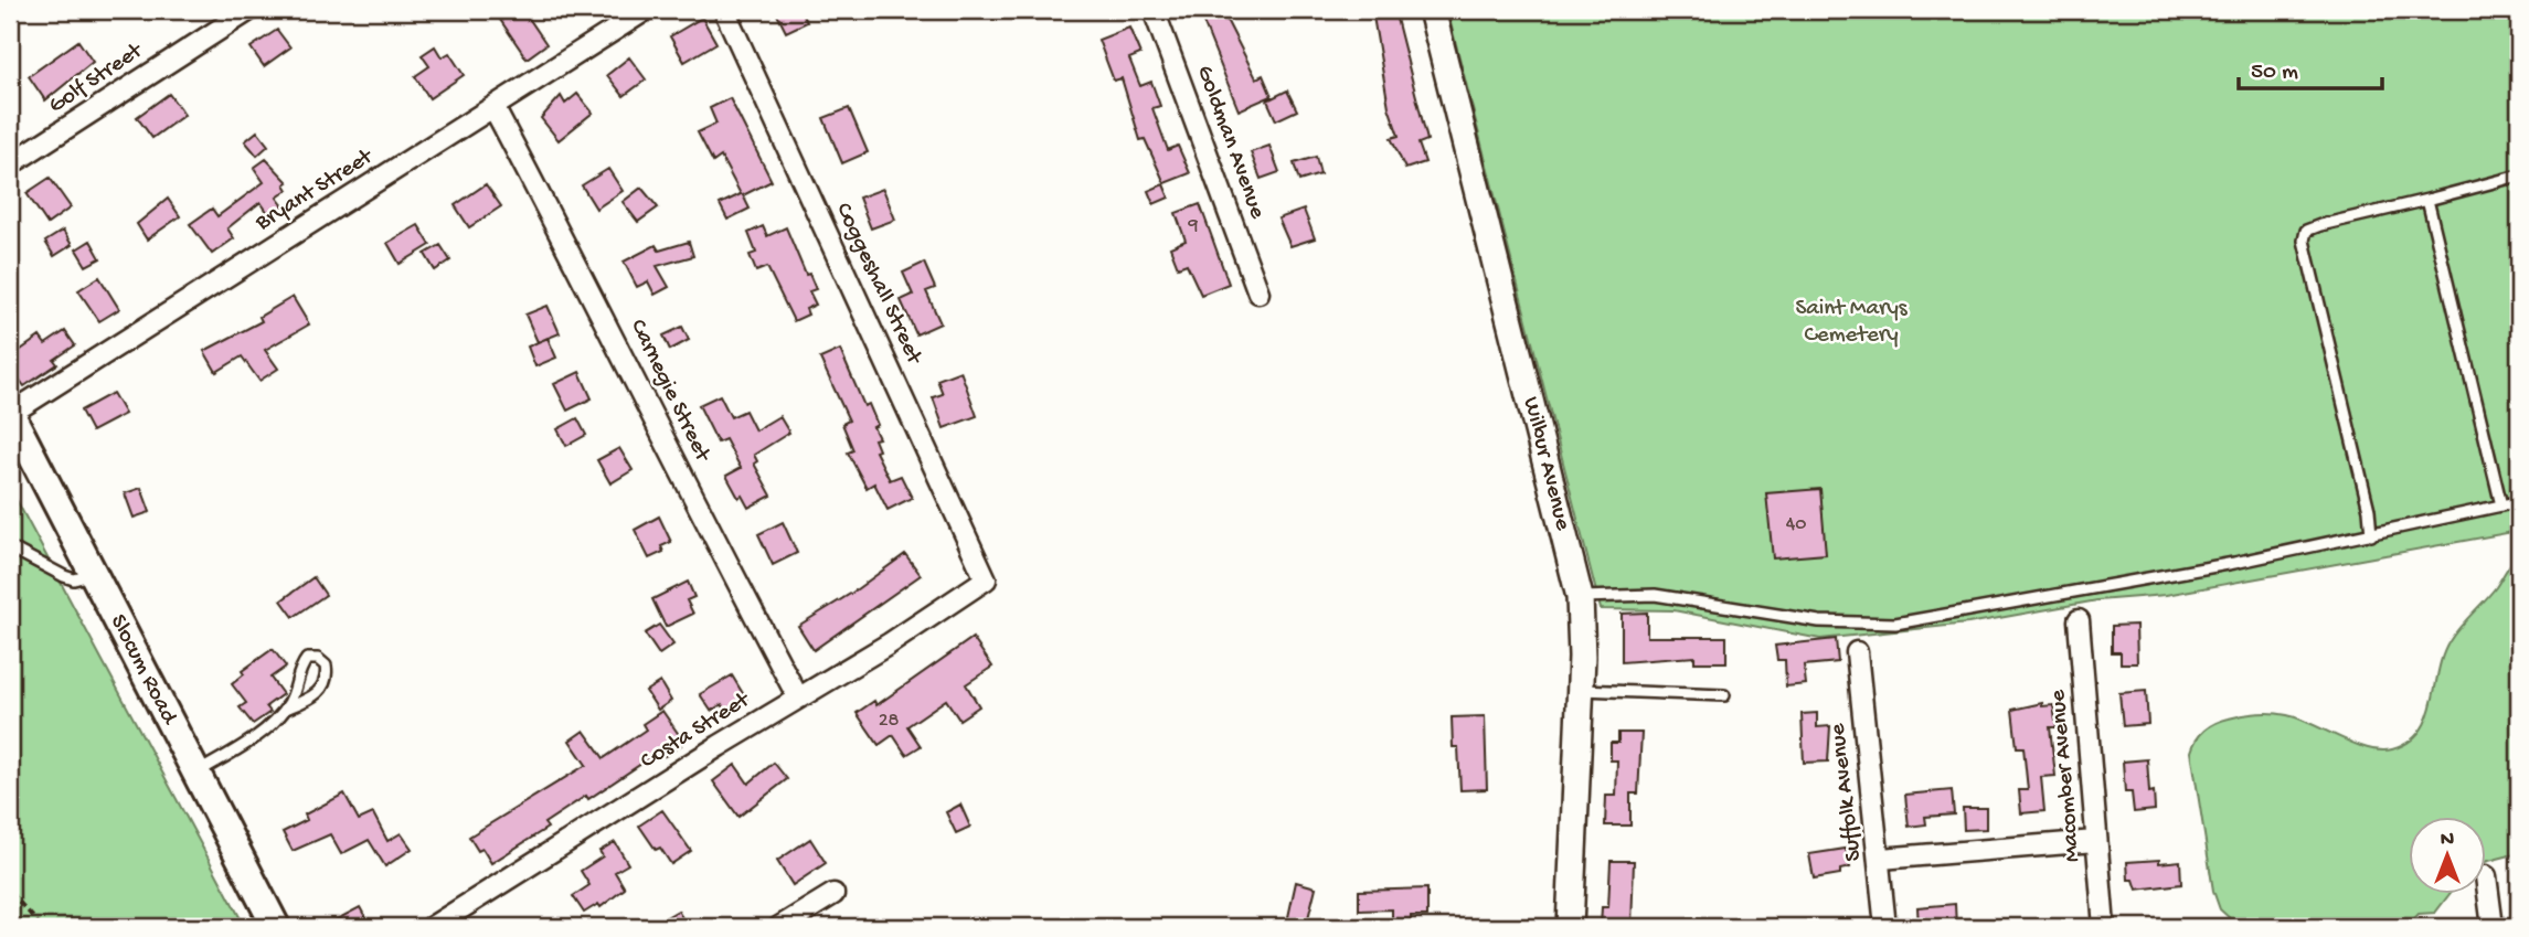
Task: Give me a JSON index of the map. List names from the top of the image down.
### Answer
{
  "streets": {
    "main road": ["Slocum Road"],
    "street": [
      "Golf Street",
      "Goldman Avenue",
      "Bryant Street",
      "Coggeshall Street",
      "Carnegie Street",
      "Wilbur Avenue",
      "Costa Street",
      "Macomber Avenue",
      "Suffolk Avenue"
    ]
  },
  "crossings": [
    ["Bryant Street", "Carnegie Street"],
    ["Bryant Street", "Slocum Road"],
    ["Coggeshall Street", "Costa Street"],
    ["Carnegie Street", "Costa Street"]
  ],
  "parks": ["Saint Marys Cemetery"],
  "house_numbers": ["9", "40", "28"],
  "scale_bar": "50 m",
  "north": "top"
}
